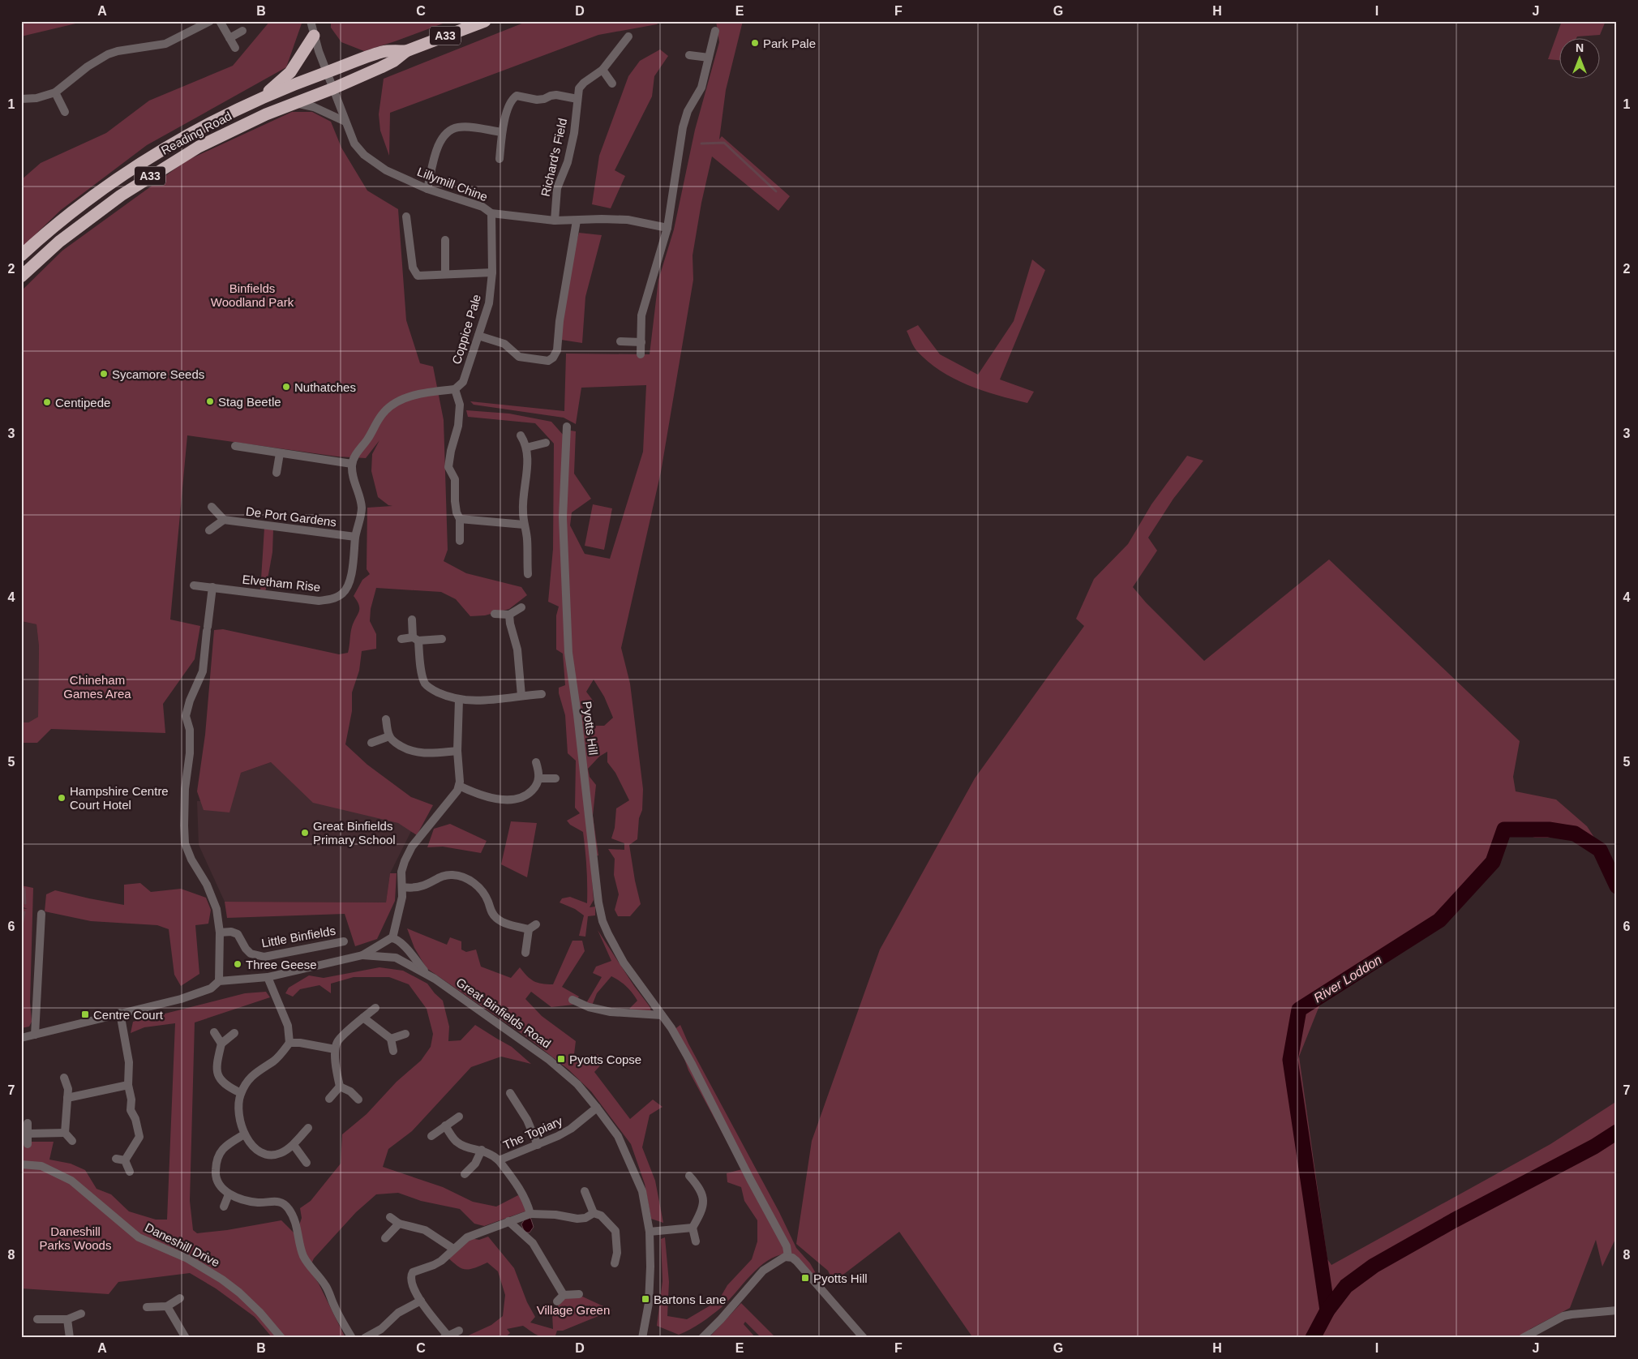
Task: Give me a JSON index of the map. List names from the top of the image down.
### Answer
{
  "streets": {
    "highway": ["A33", "Reading Road"],
    "street": [
      "Richard's Field",
      "Lillymill Chine",
      "Coppice Pale",
      "De Port Gardens",
      "Elvetham Rise",
      "Pyotts Hill",
      "Little Binfields",
      "Great Binfields Road",
      "The Topiary",
      "Daneshill Drive"
    ]
  },
  "crossings": [
    ["Reading Road", "Lillymill Chine"],
    ["Richard's Field", "Lillymill Chine"],
    ["Lillymill Chine", "Coppice Pale"],
    ["De Port Gardens", "Elvetham Rise"],
    ["Great Binfields Road", "The Topiary"]
  ],
  "water": ["River Loddon"],
  "parks": [
    "Binfields Woodland Park",
    "Chineham Games Area",
    "Daneshill Parks Woods",
    "Village Green"
  ],
  "places": {
    "other": [
      "Park Pale",
      "Sycamore Seeds",
      "Nuthatches",
      "Stag Beetle",
      "Centipede",
      "Hampshire Centre Court Hotel",
      "Great Binfields Primary School",
      "Three Geese"
    ],
    "transit": [
      "Centre Court",
      "Pyotts Copse",
      "Pyotts Hill",
      "Bartons Lane"
    ]
  },
  "north": "top",
  "grid": {
    "columns": [
      "A",
      "B",
      "C",
      "D",
      "E",
      "F",
      "G",
      "H",
      "I",
      "J"
    ],
    "rows": [
      "1",
      "2",
      "3",
      "4",
      "5",
      "6",
      "7",
      "8"
    ]
  }
}
